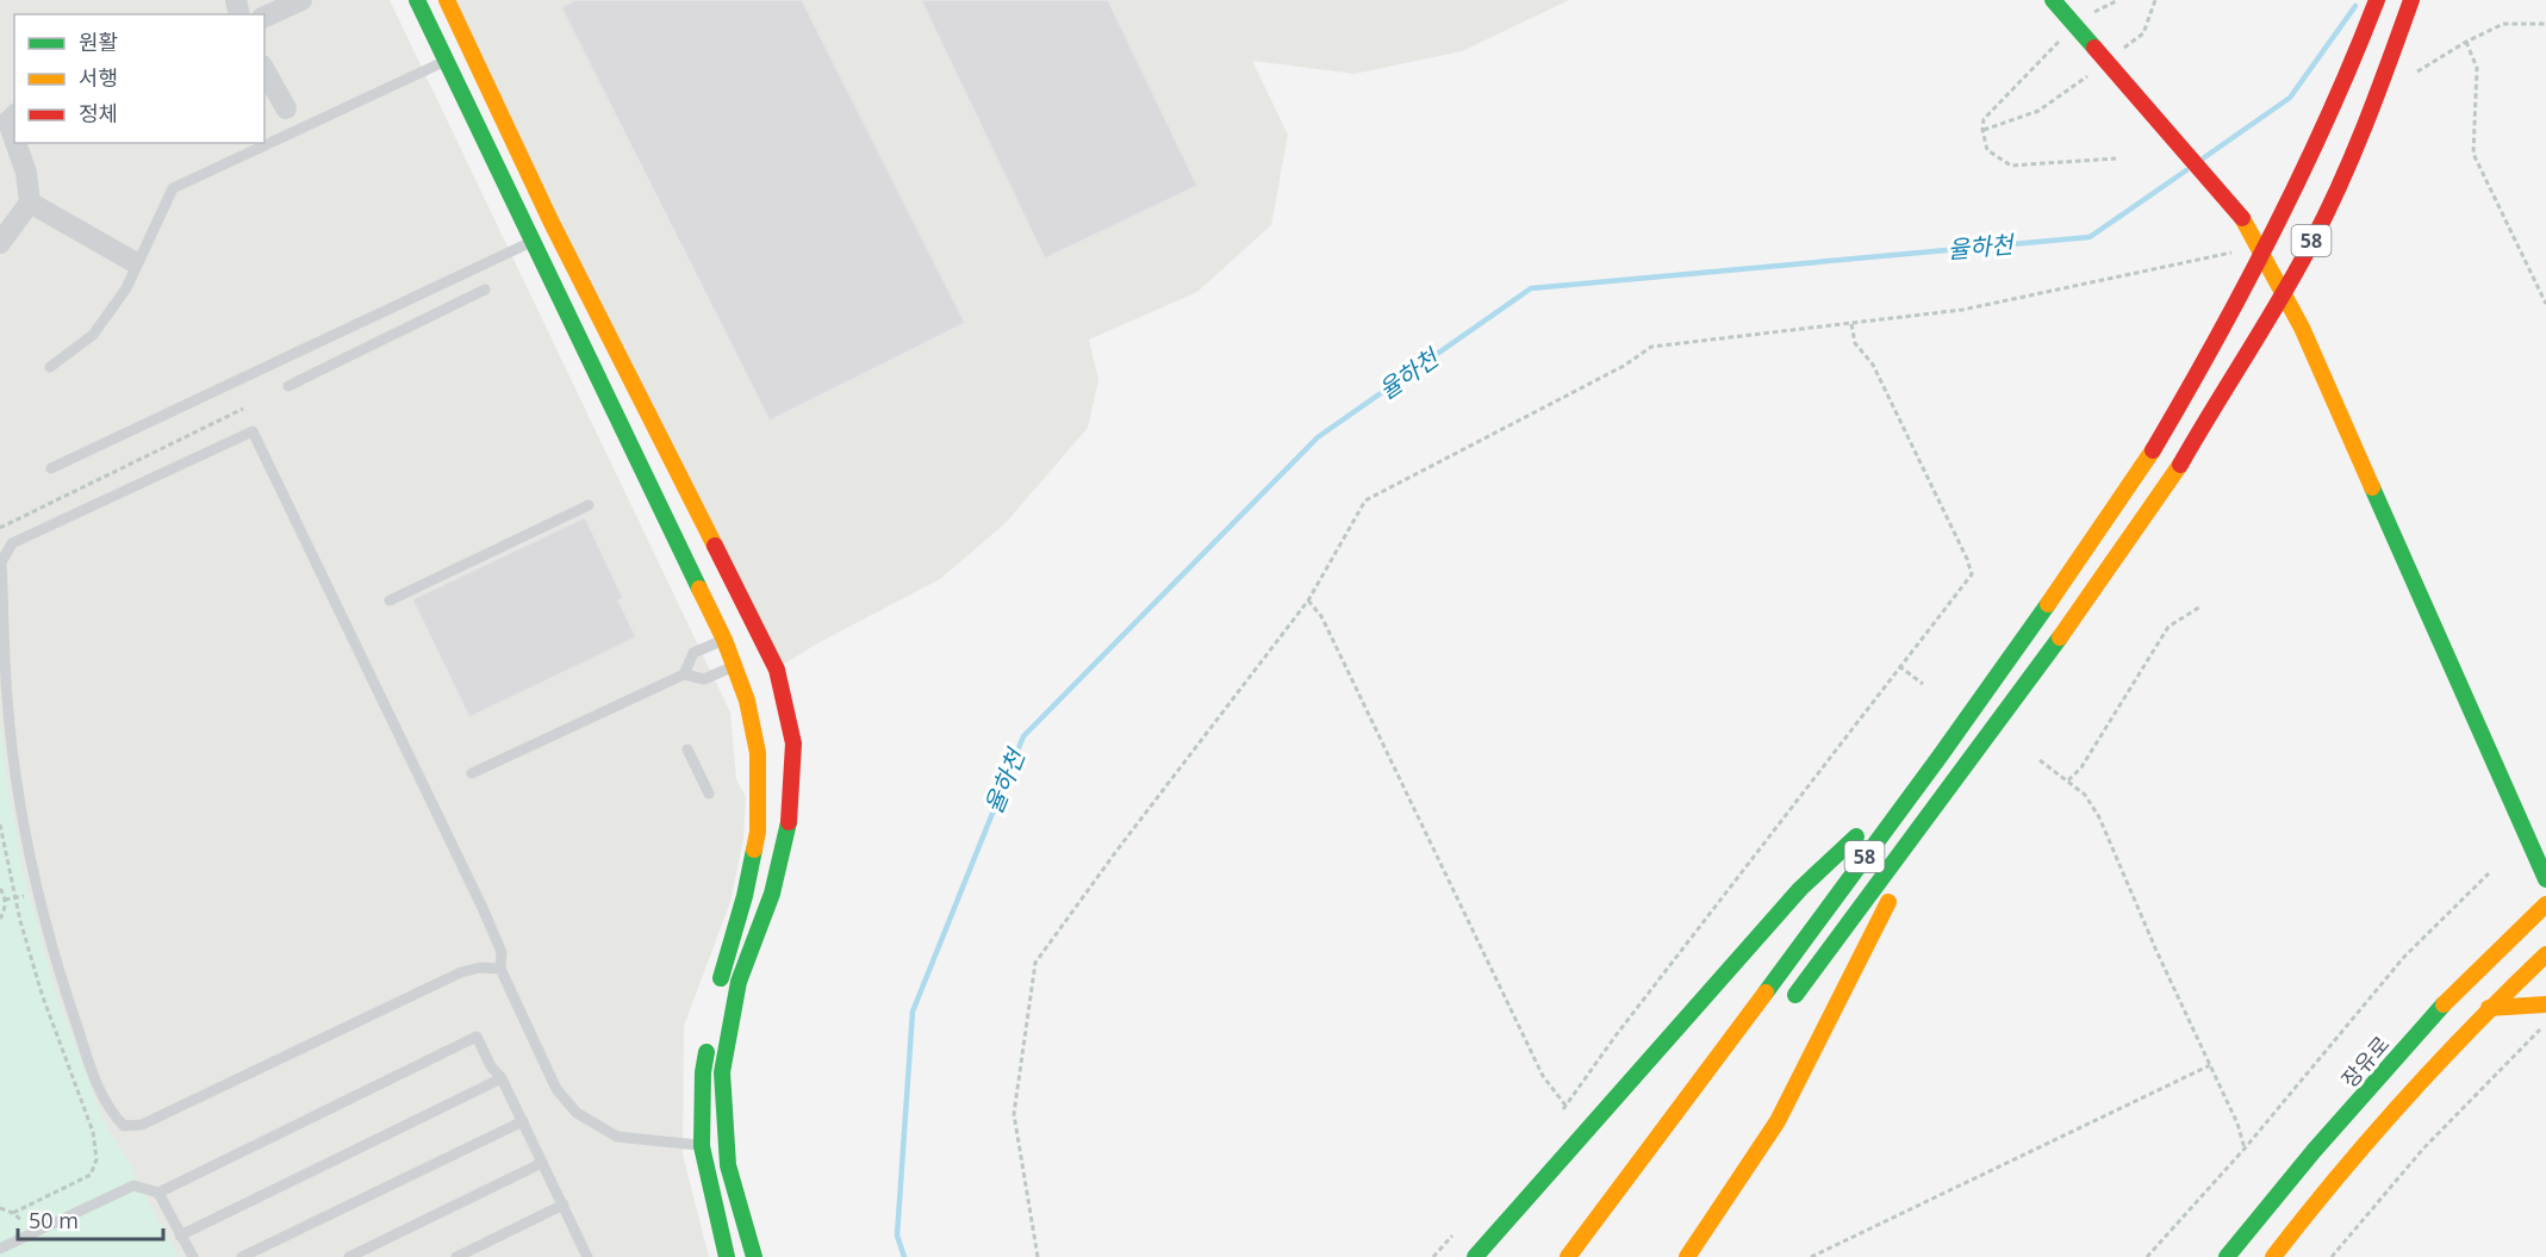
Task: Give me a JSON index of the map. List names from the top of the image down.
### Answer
{
  "streets": {
    "main road": ["58", "장유로"]
  },
  "water": ["율하천"],
  "legend": ["원활", "서행", "정체"],
  "scale_bar": "50 m"
}
